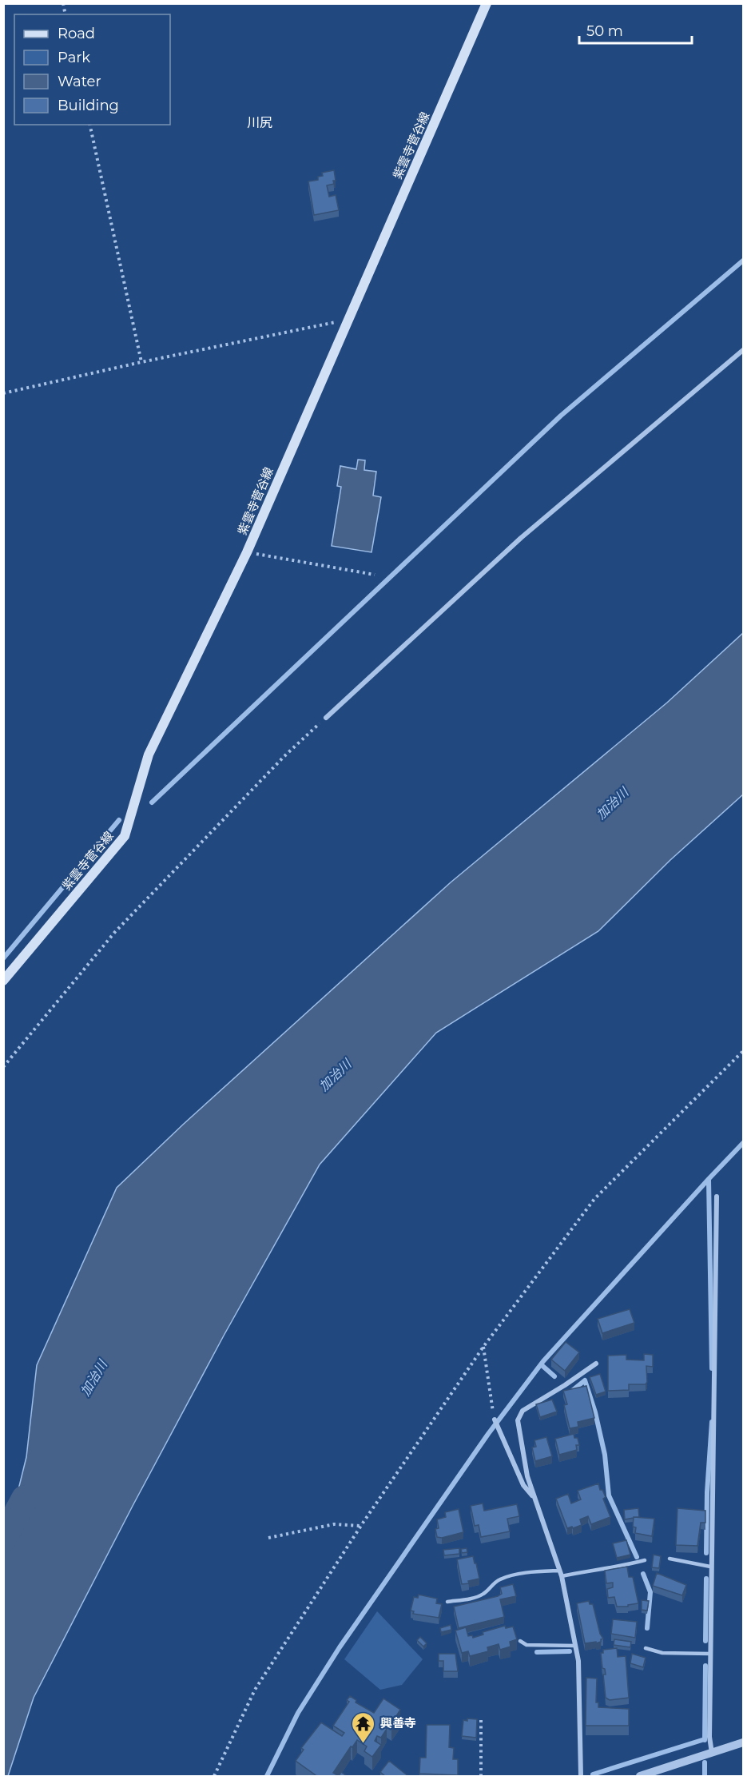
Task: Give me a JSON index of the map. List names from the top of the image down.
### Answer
{
  "streets": {
    "main road": ["紫雲寺菅谷線"]
  },
  "districts": ["川尻"],
  "water": ["加治川"],
  "places": {
    "temple": ["興善寺"]
  },
  "legend": [
    "Road",
    "Park",
    "Water",
    "Building"
  ],
  "scale_bar": "50 m"
}
